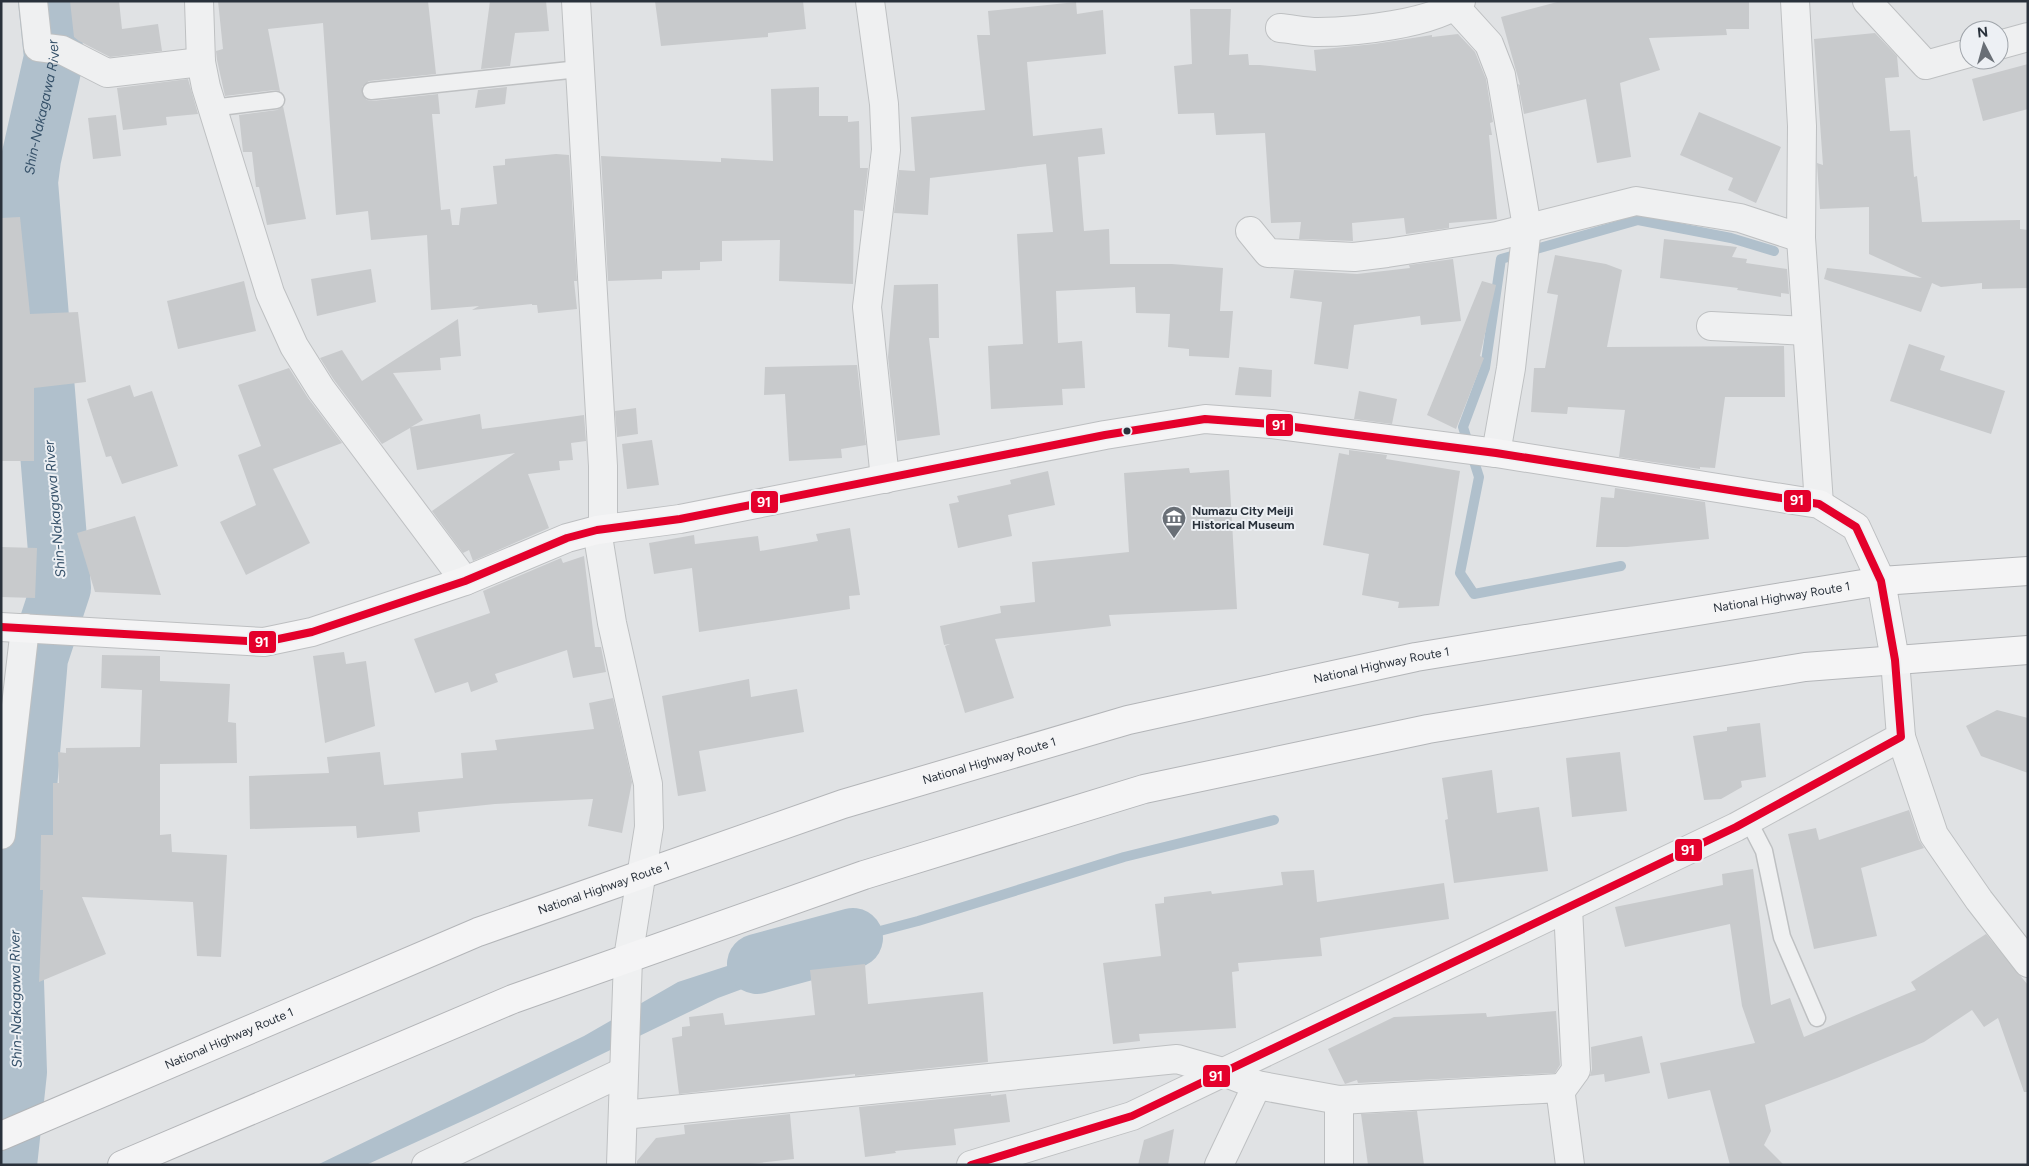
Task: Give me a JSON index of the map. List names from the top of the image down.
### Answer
{
  "streets": {
    "main road": ["National Highway Route 1"]
  },
  "water": ["Shin-Nakagawa River"],
  "places": {
    "museum": ["Numazu City Meiji Historical Museum"]
  },
  "lines": ["transit line 91"],
  "north": "top"
}
